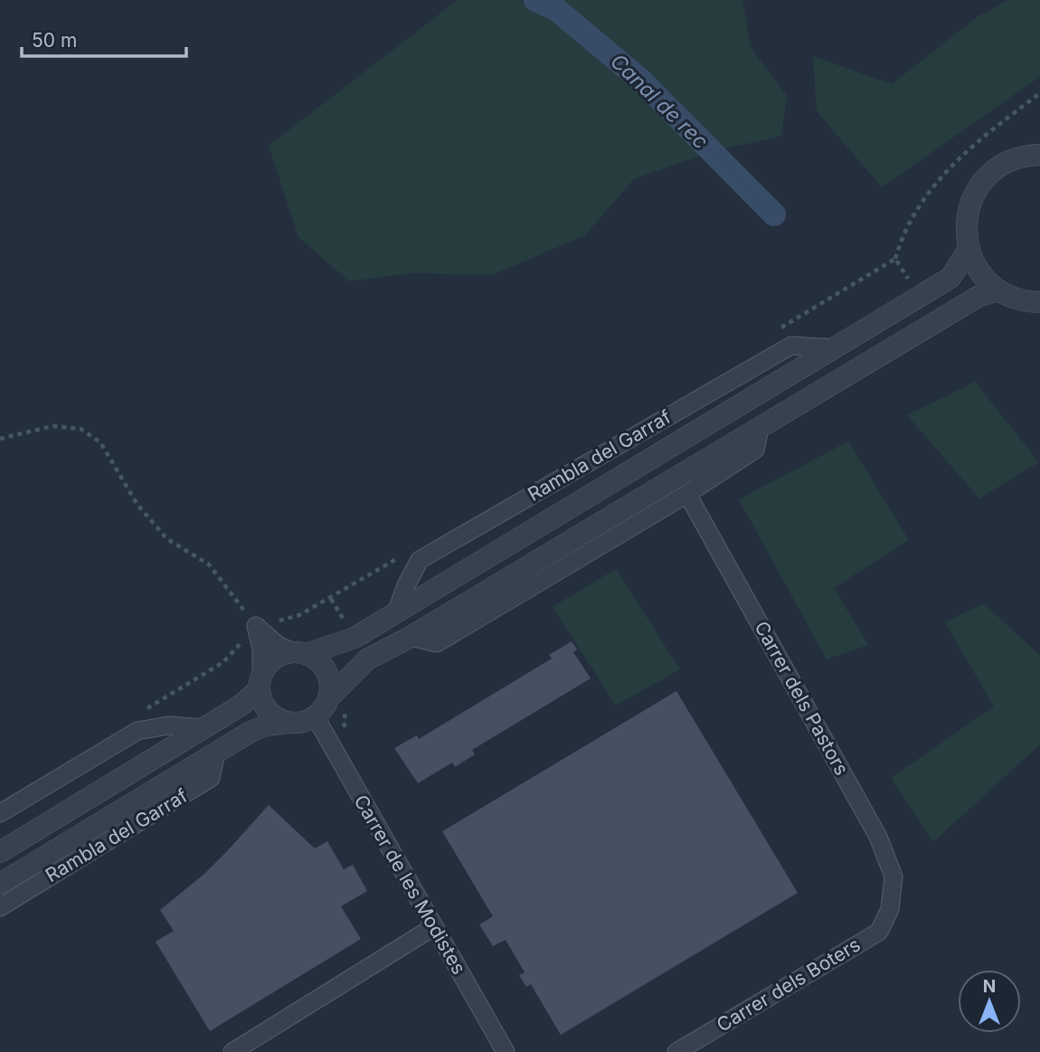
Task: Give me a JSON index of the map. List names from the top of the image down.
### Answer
{
  "streets": {
    "street": [
      "Rambla del Garraf",
      "Carrer dels Pastors",
      "Carrer de les Modistes",
      "Carrer dels Boters"
    ]
  },
  "crossings": [
    ["Rambla del Garraf", "Carrer de les Modistes"],
    ["Carrer dels Pastors", "Carrer dels Boters"]
  ],
  "water": ["Canal de rec"],
  "scale_bar": "50 m",
  "north": "top"
}
